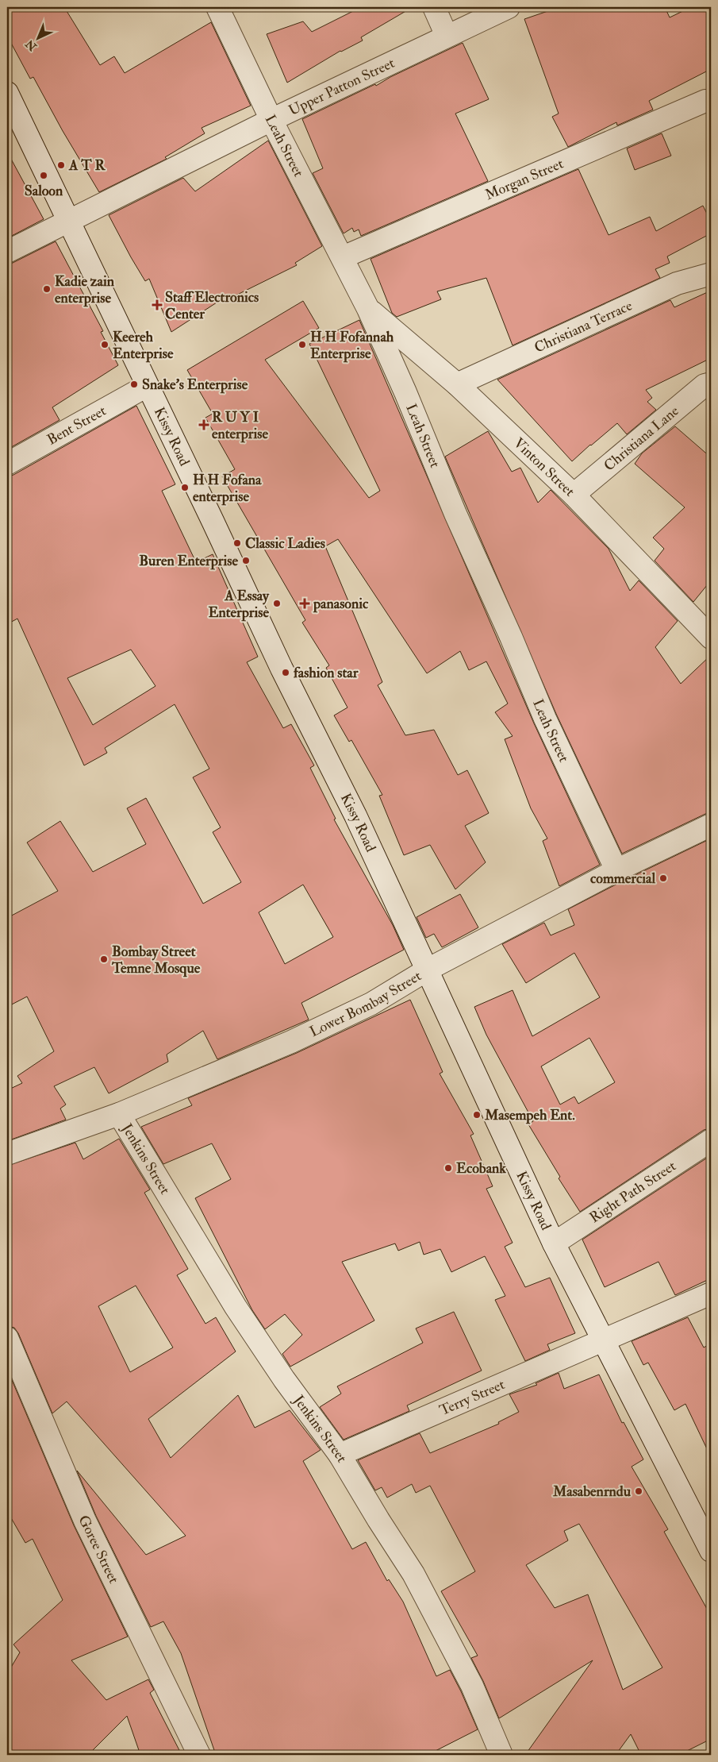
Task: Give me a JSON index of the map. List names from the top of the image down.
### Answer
{
  "streets": {
    "street": [
      "Upper Patton Street",
      "Leah Street",
      "Morgan Street",
      "Christiana Terrace",
      "Bent Street",
      "Kissy Road",
      "Christiana Lane",
      "Vinton Street",
      "Lower Bombay Street",
      "Jenkins Street",
      "Right Path Street",
      "Terry Street",
      "Goree Street"
    ]
  },
  "crossings": [
    ["Upper Patton Street", "Leah Street"],
    ["Upper Patton Street", "Kissy Road"],
    ["Leah Street", "Morgan Street"],
    ["Leah Street", "Vinton Street"],
    ["Leah Street", "Lower Bombay Street"],
    ["Christiana Terrace", "Vinton Street"],
    ["Bent Street", "Kissy Road"],
    ["Kissy Road", "Lower Bombay Street"],
    ["Kissy Road", "Right Path Street"],
    ["Kissy Road", "Terry Street"],
    ["Christiana Lane", "Vinton Street"],
    ["Lower Bombay Street", "Jenkins Street"],
    ["Jenkins Street", "Terry Street"]
  ],
  "places": {
    "other": [
      "A T R",
      "Saloon",
      "Kadie zain enterprise",
      "Keereh Enterprise",
      "H H Fofannah Enterprise",
      "Snake's Enterprise",
      "H H Fofana enterprise",
      "Classic Ladies",
      "Buren Enterprise",
      "A Essay Enterprise",
      "fashion star",
      "commercial",
      "Bombay Street Temne Mosque",
      "Masempeh Ent.",
      "Ecobank",
      "Masabenrndu"
    ],
    "health": ["Staff Electronics Center", "R U Y I enterprise", "panasonic"]
  },
  "north": "bottom left"
}
